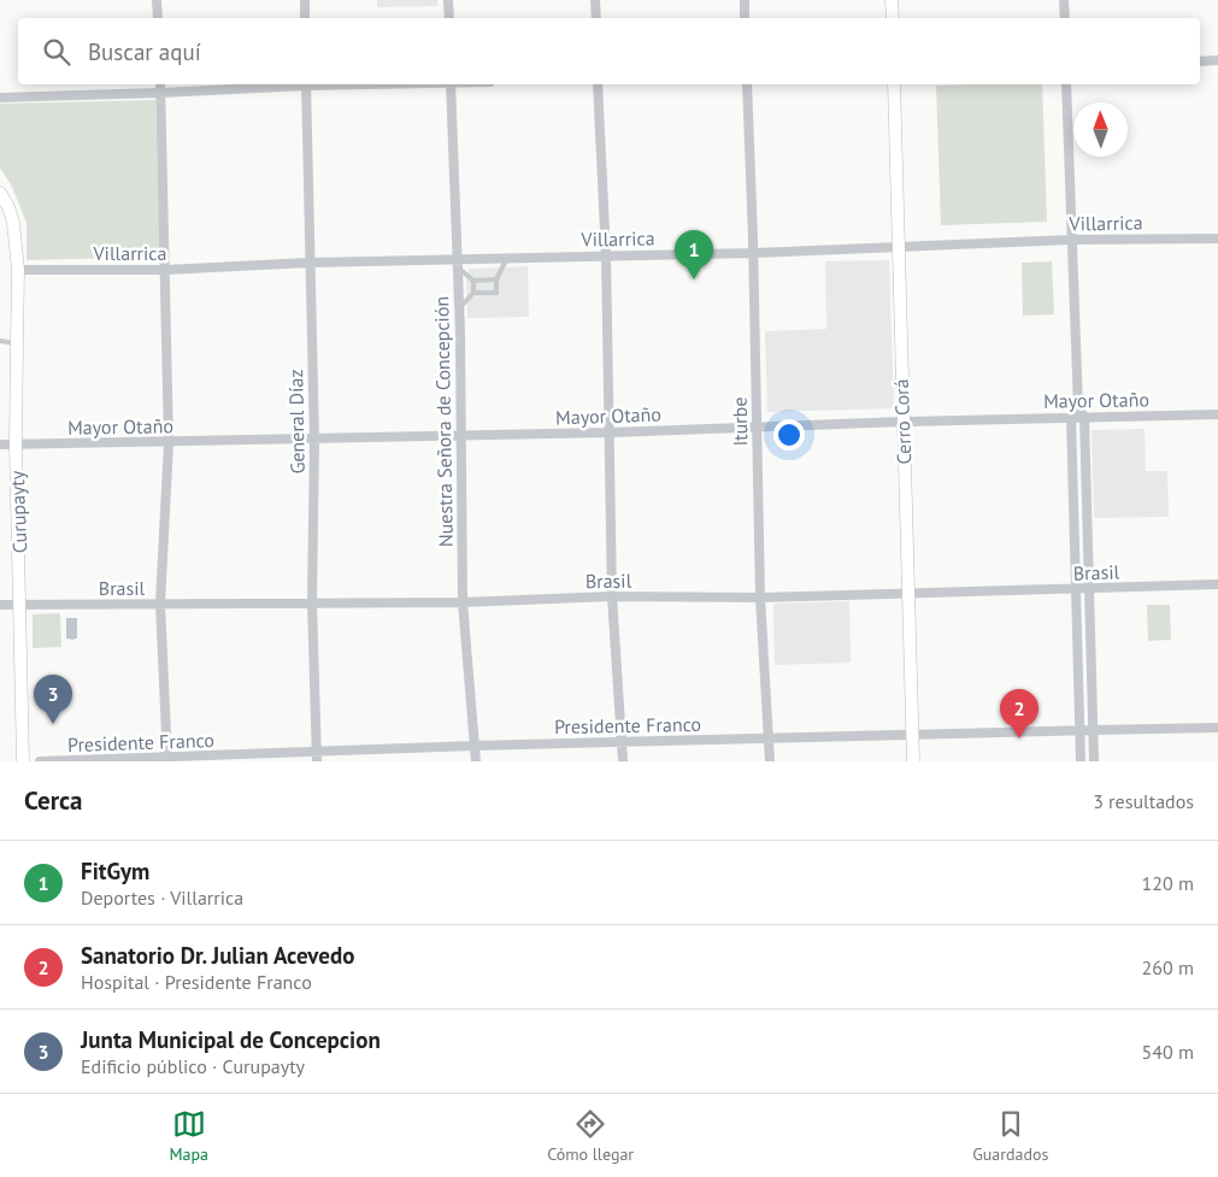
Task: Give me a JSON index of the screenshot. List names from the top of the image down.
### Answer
{
  "streets": {
    "street": [
      "Villarrica",
      "Mayor Otaño",
      "General Díaz",
      "Nuestra Señora de Concepción",
      "Iturbe",
      "Cerro Corá",
      "Curupayty",
      "Brasil",
      "Presidente Franco"
    ]
  },
  "crossings": [
    ["Villarrica", "General Díaz"],
    ["Villarrica", "Nuestra Señora de Concepción"],
    ["Villarrica", "Iturbe"],
    ["Villarrica", "Cerro Corá"],
    ["Villarrica", "Curupayty"],
    ["Mayor Otaño", "General Díaz"],
    ["Mayor Otaño", "Nuestra Señora de Concepción"],
    ["Mayor Otaño", "Iturbe"],
    ["Mayor Otaño", "Cerro Corá"],
    ["Mayor Otaño", "Curupayty"],
    ["General Díaz", "Brasil"],
    ["General Díaz", "Presidente Franco"],
    ["Nuestra Señora de Concepción", "Brasil"],
    ["Nuestra Señora de Concepción", "Presidente Franco"],
    ["Iturbe", "Brasil"],
    ["Iturbe", "Presidente Franco"],
    ["Cerro Corá", "Brasil"],
    ["Cerro Corá", "Presidente Franco"],
    ["Curupayty", "Brasil"]
  ],
  "north": "top",
  "page": {
    "search": "Buscar aquí",
    "pins": ["1", "3", "2"],
    "heading": ["Cerca", "3 resultados"],
    "list": [
      {
        "mark": "1",
        "name": "FitGym",
        "note": "Deportes · Villarrica",
        "value": "120 m"
      },
      {
        "mark": "2",
        "name": "Sanatorio Dr. Julian Acevedo",
        "note": "Hospital · Presidente Franco",
        "value": "260 m"
      },
      {
        "mark": "3",
        "name": "Junta Municipal de Concepcion",
        "note": "Edificio público · Curupayty",
        "value": "540 m"
      }
    ],
    "nav": ["Mapa", "Cómo llegar", "Guardados"]
  }
}
